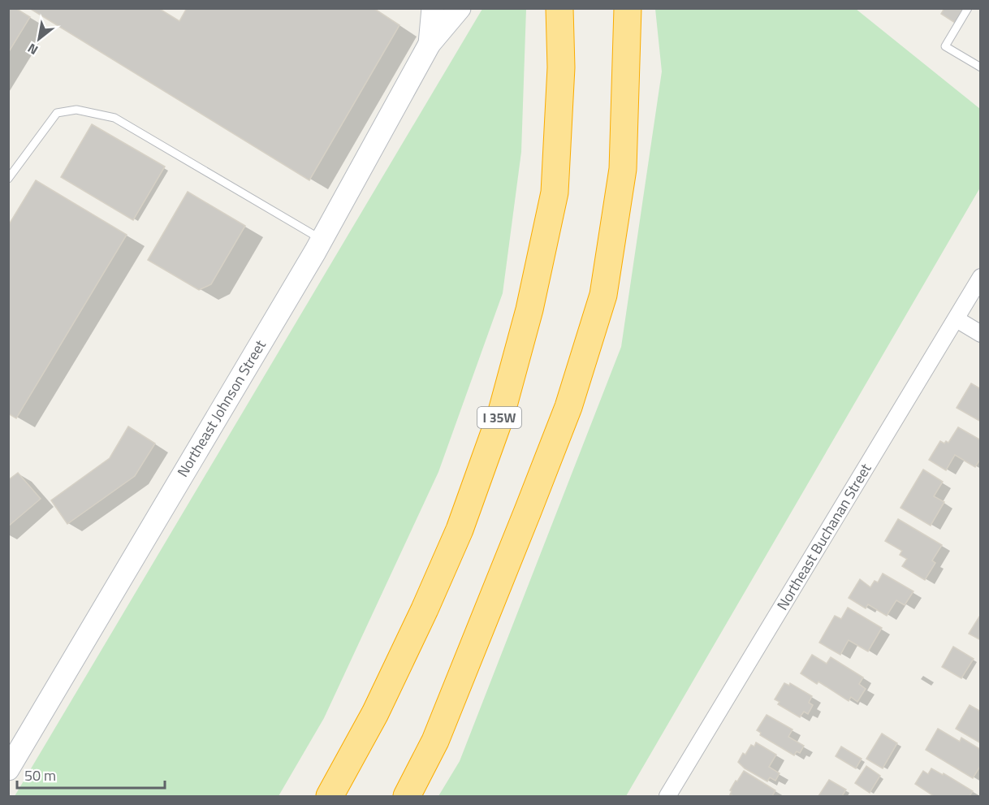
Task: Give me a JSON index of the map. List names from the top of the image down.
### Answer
{
  "streets": {
    "highway": ["I 35W"],
    "street": ["Northeast Johnson Street", "Northeast Buchanan Street"]
  },
  "scale_bar": "50 m",
  "north": "bottom left"
}
